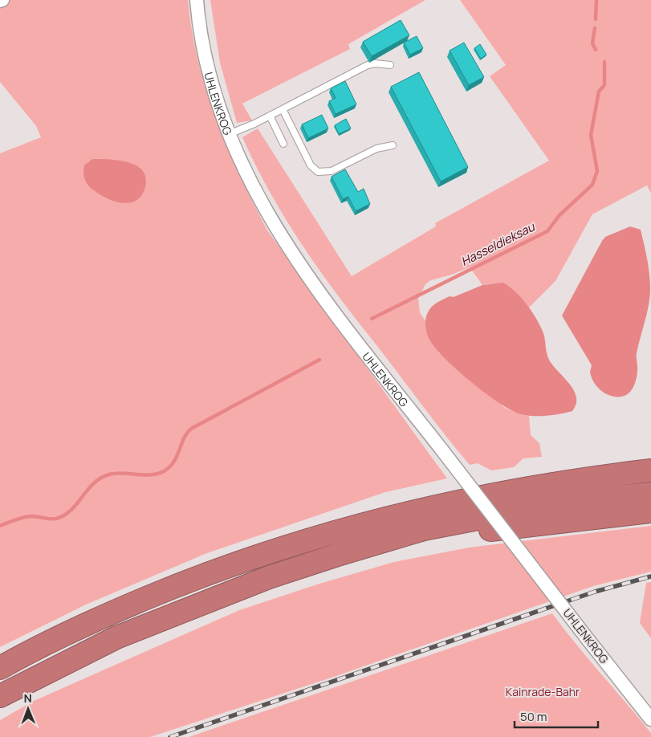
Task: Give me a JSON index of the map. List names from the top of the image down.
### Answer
{
  "streets": {
    "street": ["UHLENKROG"]
  },
  "water": ["Hasseldieksau"],
  "parks": ["Kainrade-Bahr"],
  "scale_bar": "50 m",
  "north": "top"
}
